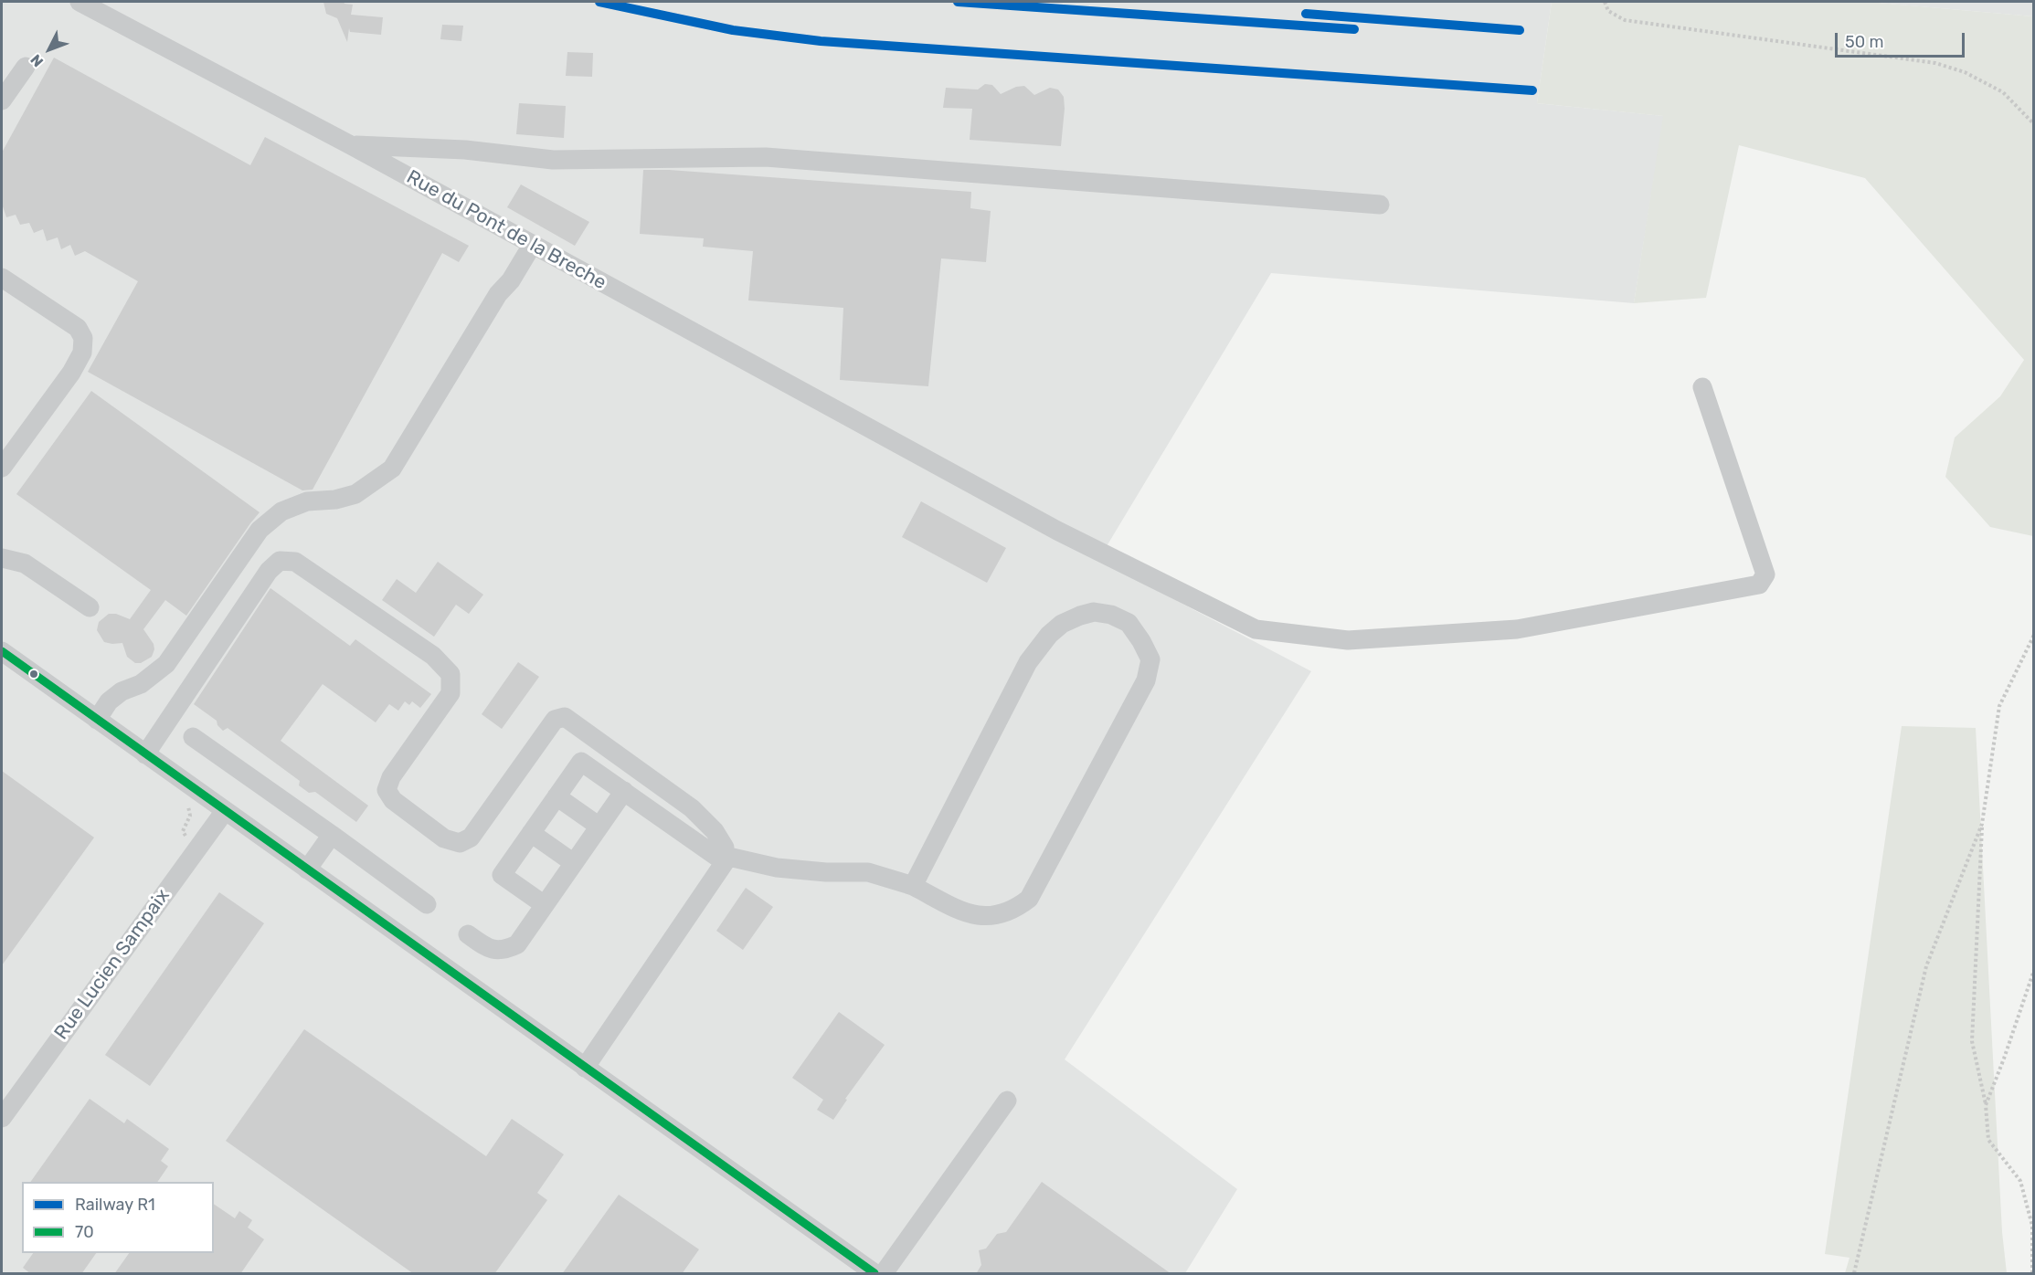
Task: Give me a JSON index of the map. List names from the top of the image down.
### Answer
{
  "streets": {
    "street": ["Rue du Pont de la Breche", "Rue Lucien Sampaix"]
  },
  "lines": ["rail line R1", "transit line 70"],
  "legend": ["Railway R1", "70"],
  "scale_bar": "50 m",
  "north": "bottom left"
}
